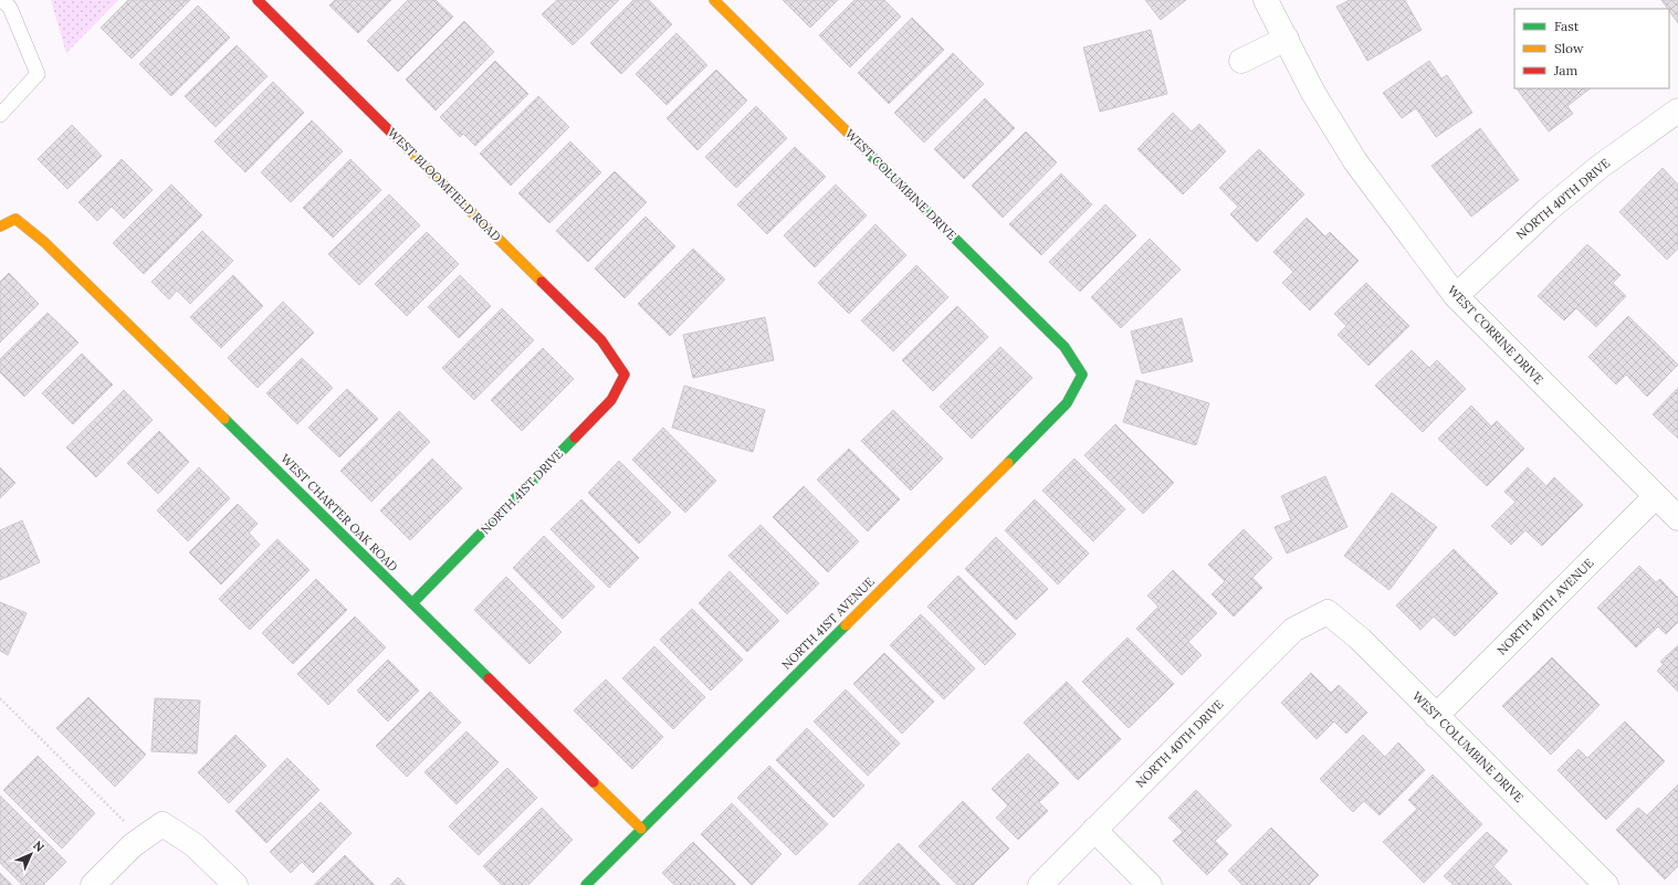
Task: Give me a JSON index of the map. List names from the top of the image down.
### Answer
{
  "streets": {
    "street": [
      "WEST BLOOMFIELD ROAD",
      "WEST COLUMBINE DRIVE",
      "NORTH 40TH DRIVE",
      "WEST CORRINE DRIVE",
      "NORTH 41ST DRIVE",
      "WEST CHARTER OAK ROAD",
      "NORTH 40TH AVENUE",
      "NORTH 41ST AVENUE"
    ]
  },
  "crossings": [
    ["WEST BLOOMFIELD ROAD", "NORTH 41ST DRIVE"],
    ["WEST COLUMBINE DRIVE", "NORTH 40TH DRIVE"],
    ["WEST COLUMBINE DRIVE", "NORTH 40TH AVENUE"],
    ["WEST COLUMBINE DRIVE", "NORTH 41ST AVENUE"],
    ["NORTH 40TH DRIVE", "WEST CORRINE DRIVE"],
    ["WEST CORRINE DRIVE", "NORTH 40TH AVENUE"],
    ["NORTH 41ST DRIVE", "WEST CHARTER OAK ROAD"],
    ["WEST CHARTER OAK ROAD", "NORTH 41ST AVENUE"]
  ],
  "legend": ["Fast", "Slow", "Jam"],
  "north": "top right"
}
